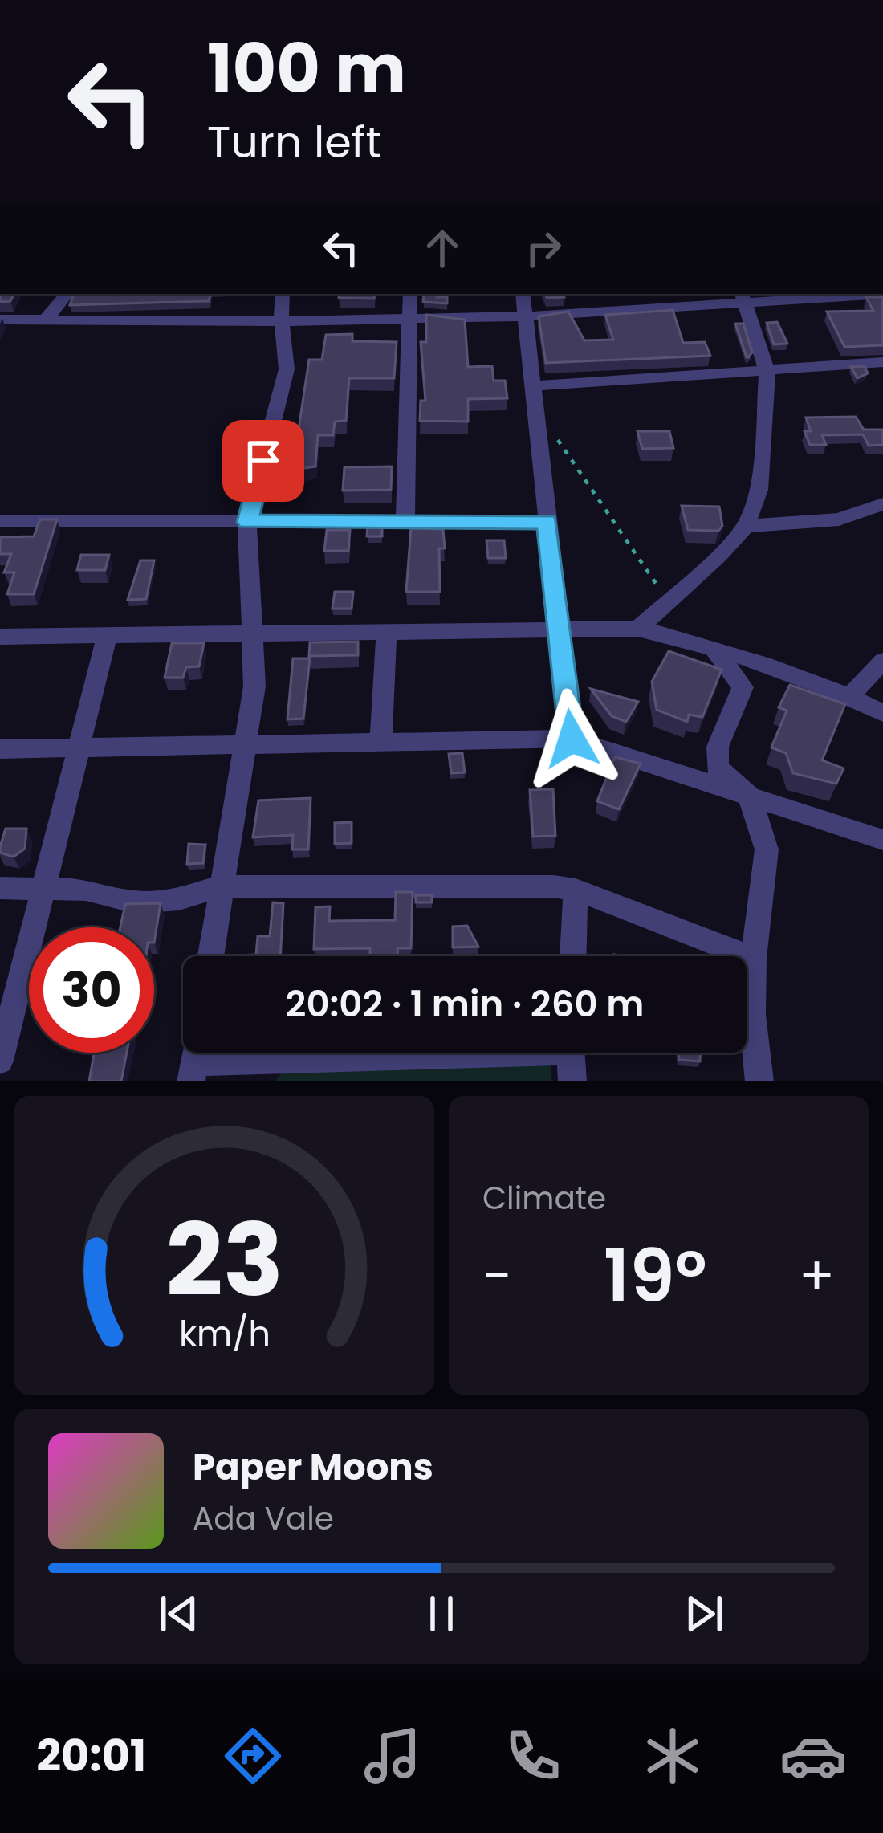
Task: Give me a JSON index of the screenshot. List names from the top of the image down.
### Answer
{
  "page": {
    "turn": ["100 m", "Turn left"],
    "limit": "30",
    "trip": "20:02 · 1 min · 260 m",
    "tile": "Climate",
    "heat": ["−", "19°", "+"],
    "song": ["Paper Moons", "Ada Vale"],
    "tabs": "20:01",
    "gauge": ["23", "km/h"]
  }
}
